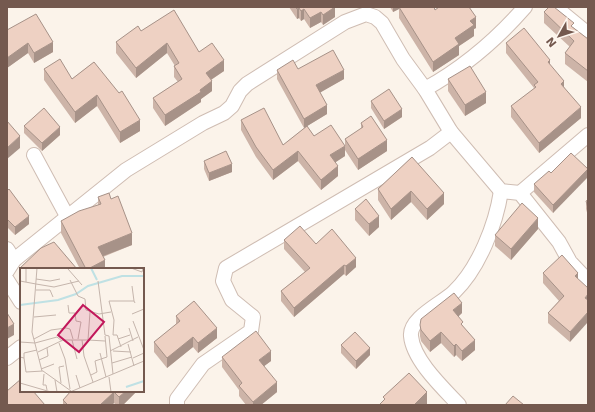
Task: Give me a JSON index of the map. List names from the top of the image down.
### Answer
{
  "north": "bottom left"
}
